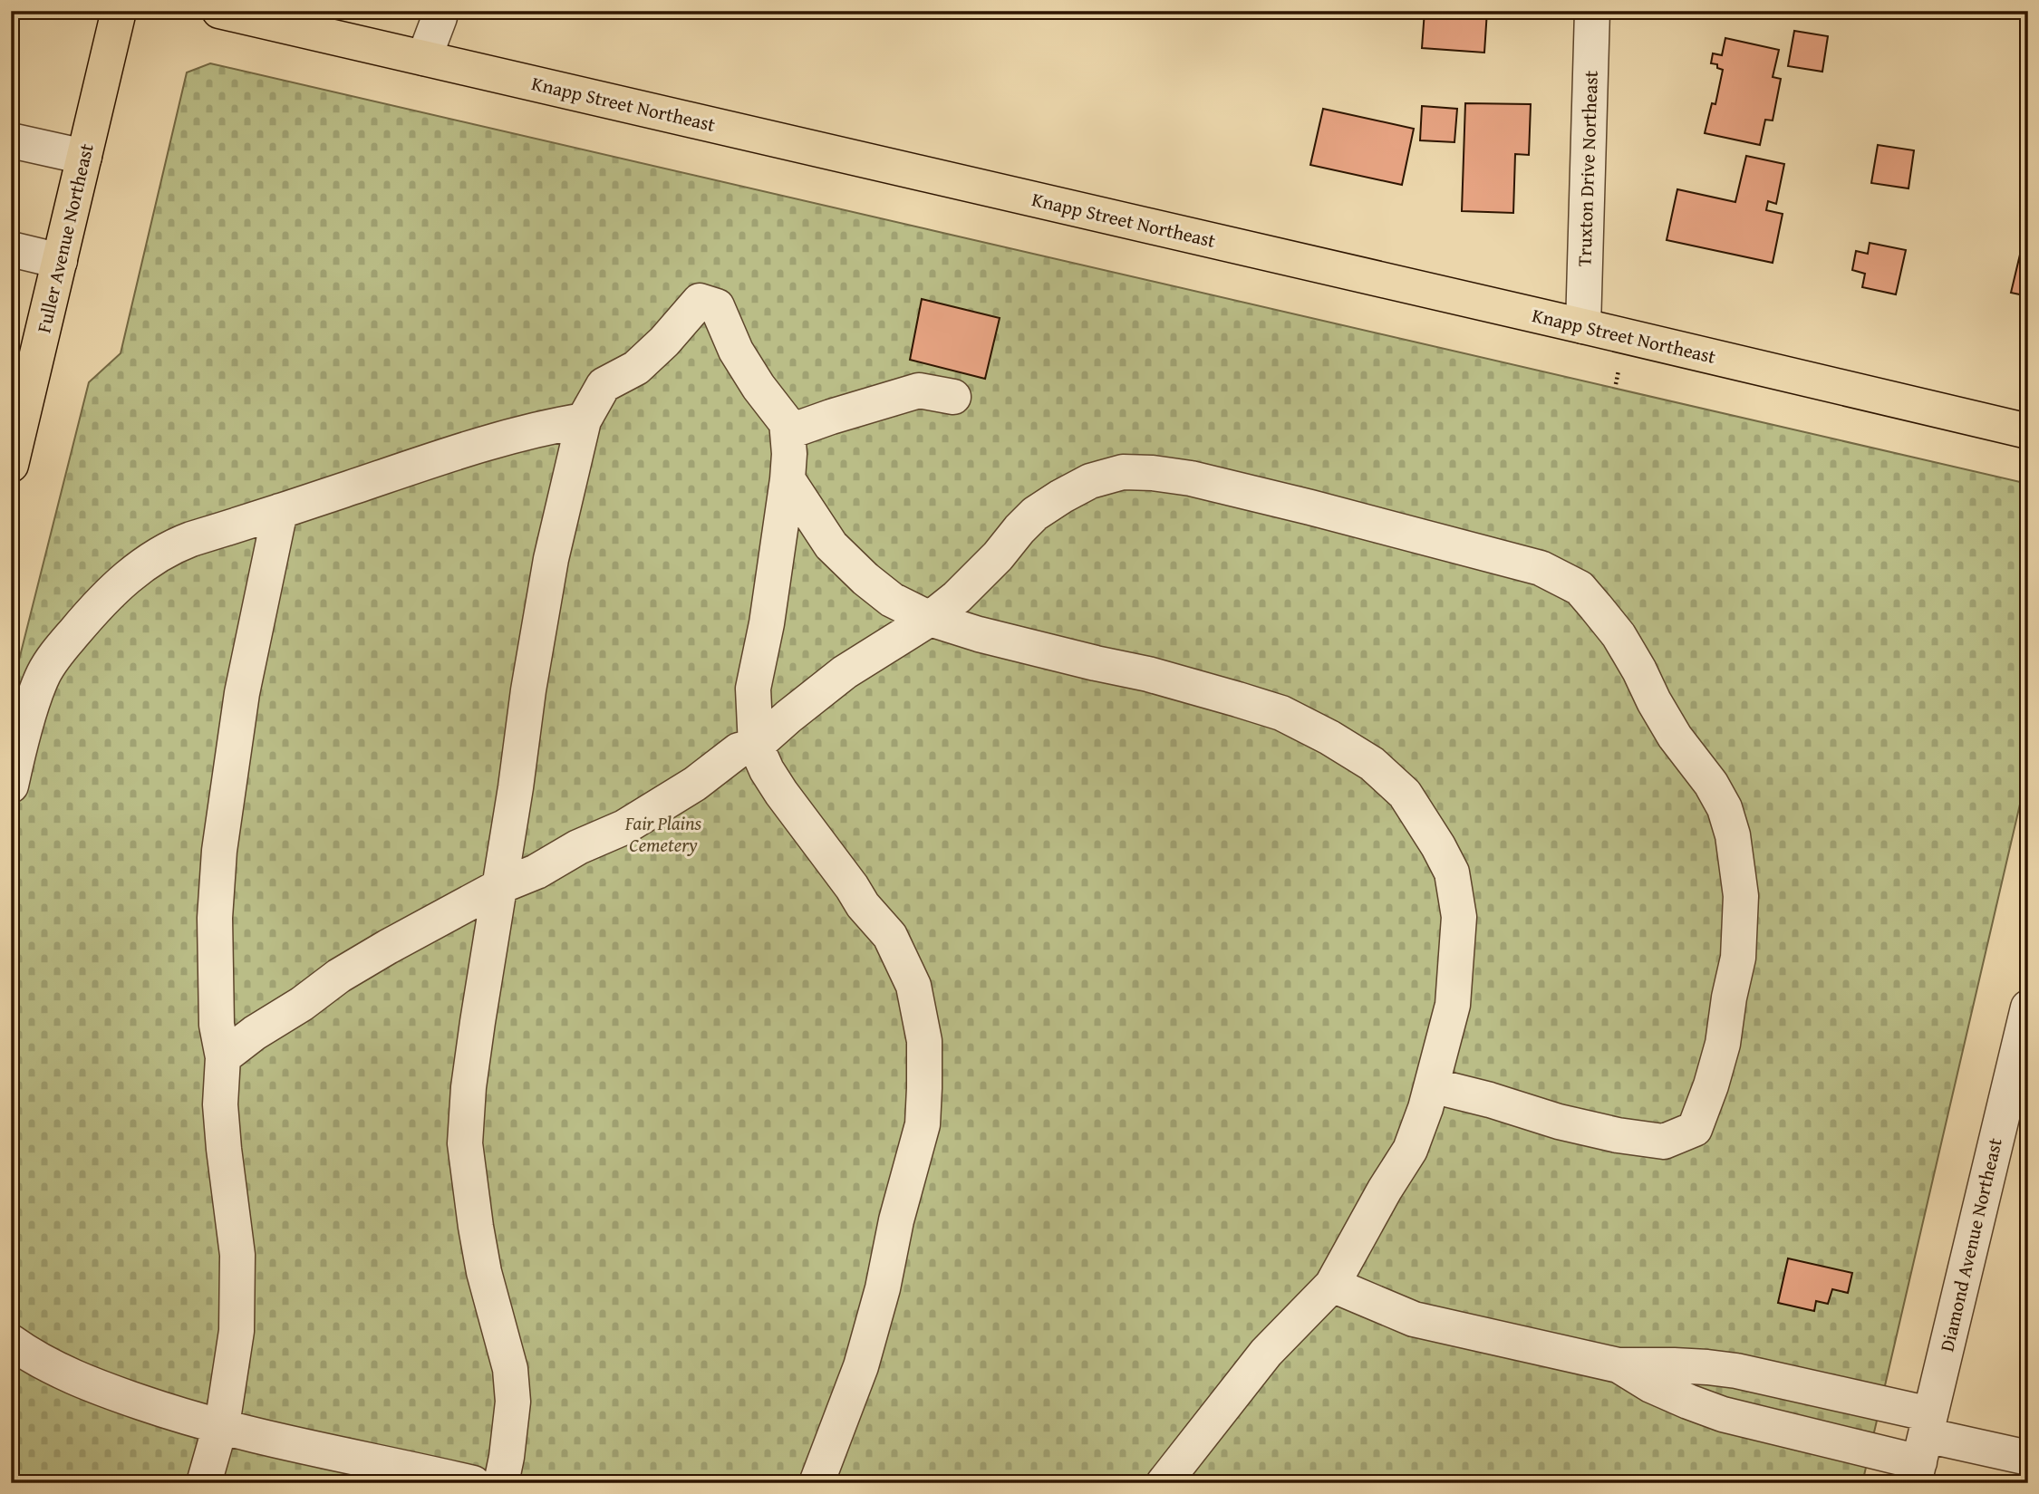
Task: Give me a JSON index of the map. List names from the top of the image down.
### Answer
{
  "streets": {
    "main road": ["Knapp Street Northeast", "Fuller Avenue Northeast"],
    "street": ["Truxton Drive Northeast", "Diamond Avenue Northeast"]
  },
  "crossings": [
    ["Knapp Street Northeast", "Truxton Drive Northeast"]
  ],
  "parks": ["Fair Plains Cemetery"]
}
